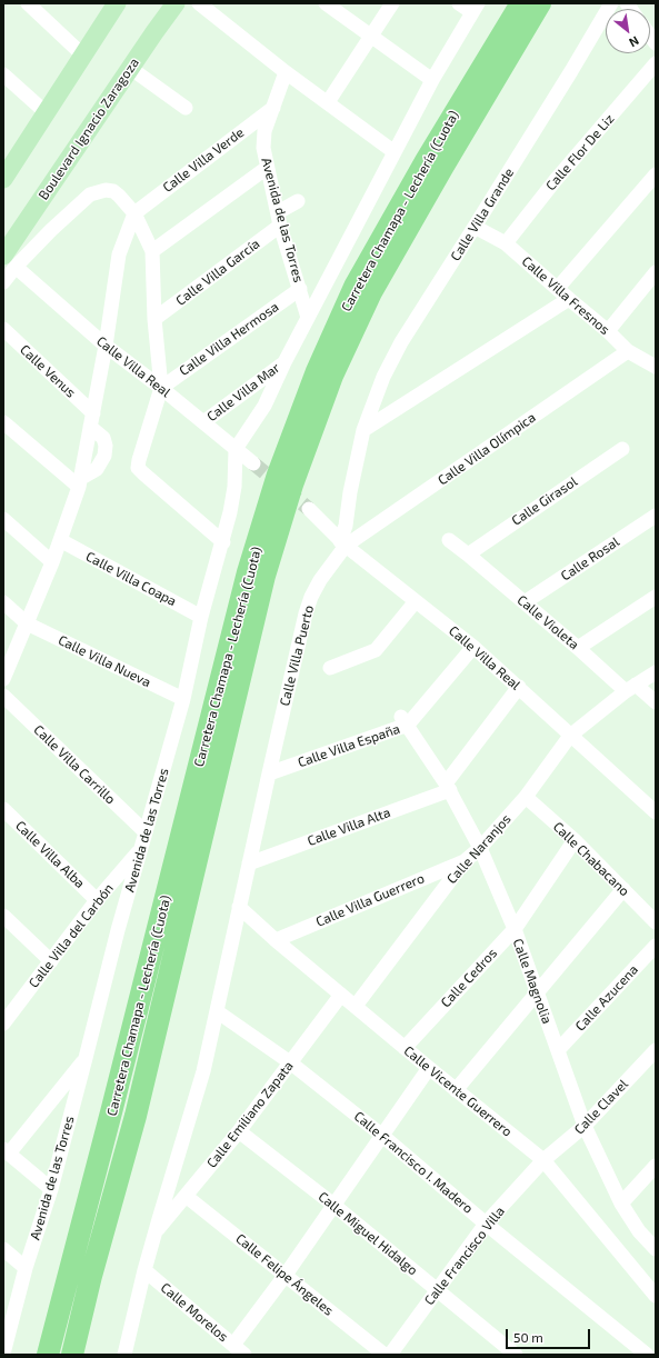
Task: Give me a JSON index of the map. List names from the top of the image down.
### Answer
{
  "streets": {
    "highway": ["Carretera Chamapa - Lechería (Cuota)"],
    "main road": ["Boulevard Ignacio Zaragoza"],
    "street": [
      "Calle Flor De Liz",
      "Calle Villa Verde",
      "Calle Villa Grande",
      "Avenida de las Torres",
      "Calle Villa García",
      "Calle Villa Fresnos",
      "Calle Villa Hermosa",
      "Calle Villa Real",
      "Calle Venus",
      "Calle Villa Mar",
      "Calle Villa Olímpica",
      "Calle Girasol",
      "Calle Rosal",
      "Calle Villa Coapa",
      "Calle Violeta",
      "Calle Villa Puerto",
      "Calle Villa Nueva",
      "Calle Villa España",
      "Calle Villa Carrillo",
      "Calle Villa Alta",
      "Calle Naranjos",
      "Calle Villa Alba",
      "Calle Chabacano",
      "Calle Villa Guerrero",
      "Calle Villa del Carbón",
      "Calle Cedros",
      "Calle Magnolia",
      "Calle Azucena",
      "Calle Vicente Guerrero",
      "Calle Clavel",
      "Calle Emiliano Zapata",
      "Calle Francisco I. Madero",
      "Calle Miguel Hidalgo",
      "Calle Francisco Villa",
      "Calle Felipe Ángeles",
      "Calle Morelos"
    ]
  },
  "crossings": [
    ["Boulevard Ignacio Zaragoza", "Calle Villa Real"],
    ["Calle Flor De Liz", "Calle Villa Fresnos"],
    ["Calle Villa Verde", "Avenida de las Torres"],
    ["Calle Villa Grande", "Calle Villa Fresnos"],
    ["Calle Villa Grande", "Calle Villa Real"],
    ["Calle Villa Grande", "Calle Villa Olímpica"],
    ["Calle Villa Grande", "Calle Villa Puerto"],
    ["Avenida de las Torres", "Calle Villa García"],
    ["Avenida de las Torres", "Calle Villa Hermosa"],
    ["Avenida de las Torres", "Calle Villa Real"],
    ["Avenida de las Torres", "Calle Villa Mar"],
    ["Avenida de las Torres", "Calle Villa Coapa"],
    ["Avenida de las Torres", "Calle Villa Nueva"],
    ["Avenida de las Torres", "Calle Villa Carrillo"],
    ["Avenida de las Torres", "Calle Villa del Carbón"],
    ["Calle Villa Fresnos", "Calle Villa Olímpica"],
    ["Calle Villa Hermosa", "Calle Villa Real"],
    ["Calle Villa Real", "Calle Villa Mar"],
    ["Calle Villa Real", "Calle Villa Olímpica"],
    ["Calle Villa Real", "Calle Villa Puerto"],
    ["Calle Villa Real", "Calle Villa España"],
    ["Calle Villa Real", "Calle Naranjos"],
    ["Calle Villa Olímpica", "Calle Villa Puerto"],
    ["Calle Girasol", "Calle Violeta"],
    ["Calle Rosal", "Calle Violeta"],
    ["Calle Violeta", "Calle Naranjos"],
    ["Calle Villa Puerto", "Calle Villa España"],
    ["Calle Villa Puerto", "Calle Villa Alta"],
    ["Calle Villa Puerto", "Calle Vicente Guerrero"],
    ["Calle Villa Puerto", "Calle Francisco I. Madero"],
    ["Calle Villa España", "Calle Magnolia"],
    ["Calle Villa Alta", "Calle Magnolia"],
    ["Calle Naranjos", "Calle Chabacano"],
    ["Calle Naranjos", "Calle Villa Guerrero"],
    ["Calle Naranjos", "Calle Magnolia"],
    ["Calle Naranjos", "Calle Vicente Guerrero"],
    ["Calle Villa Alba", "Calle Villa del Carbón"],
    ["Calle Chabacano", "Calle Cedros"],
    ["Calle Villa Guerrero", "Calle Vicente Guerrero"],
    ["Calle Cedros", "Calle Magnolia"],
    ["Calle Cedros", "Calle Vicente Guerrero"],
    ["Calle Magnolia", "Calle Azucena"],
    ["Calle Magnolia", "Calle Clavel"],
    ["Calle Vicente Guerrero", "Calle Clavel"],
    ["Calle Vicente Guerrero", "Calle Emiliano Zapata"],
    ["Calle Vicente Guerrero", "Calle Francisco Villa"],
    ["Calle Clavel", "Calle Francisco Villa"],
    ["Calle Emiliano Zapata", "Calle Francisco I. Madero"],
    ["Calle Emiliano Zapata", "Calle Miguel Hidalgo"],
    ["Calle Emiliano Zapata", "Calle Felipe Ángeles"],
    ["Calle Francisco I. Madero", "Calle Francisco Villa"],
    ["Calle Miguel Hidalgo", "Calle Francisco Villa"]
  ],
  "scale_bar": "50 m",
  "north": "bottom right"
}
